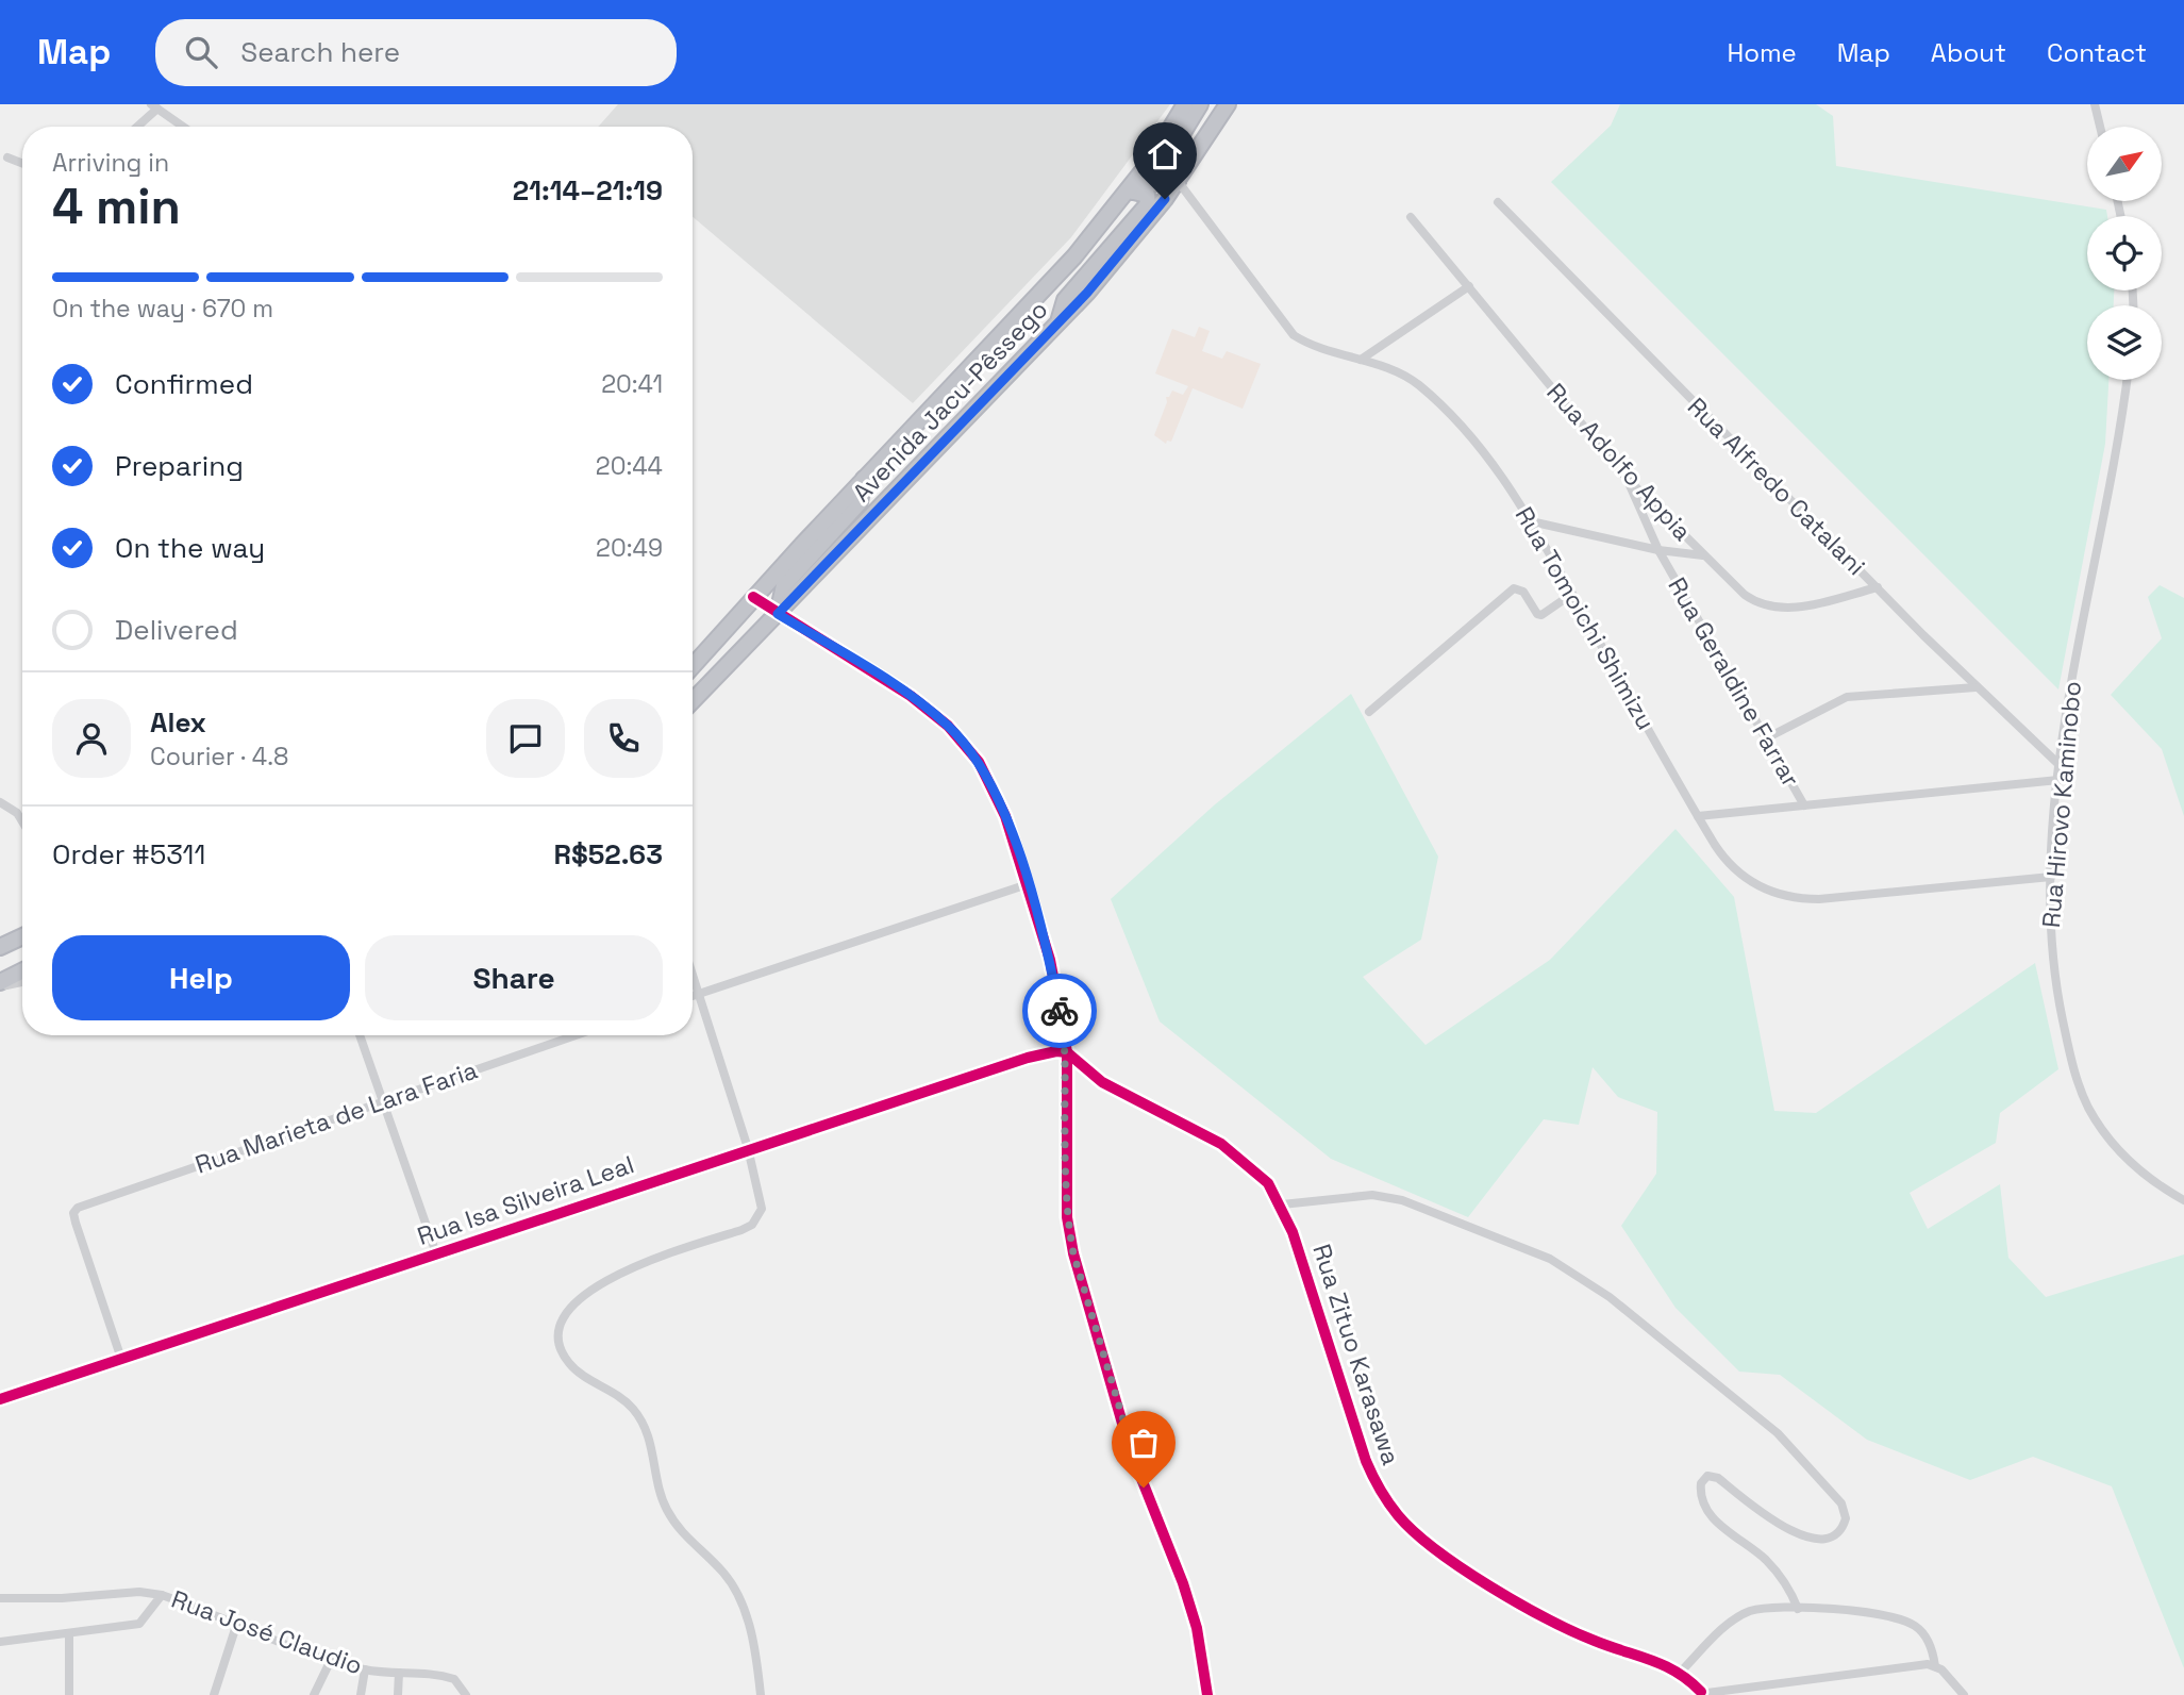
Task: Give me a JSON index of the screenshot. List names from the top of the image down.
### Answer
{
  "streets": {
    "highway": ["Avenida Jacu-Pêssego"],
    "street": [
      "Rua Adolfo Appia",
      "Rua Alfredo Catalani",
      "Rua Tomoichi Shimizu",
      "Rua Geraldine Farrar",
      "Rua Hirovo Kaminobo",
      "Rua Marieta de Lara Faria",
      "Rua Isa Silveira Leal",
      "Rua Zituo Karasawa",
      "Rua José Claudio"
    ]
  },
  "crossings": [
    ["Avenida Jacu-Pêssego", "Rua Tomoichi Shimizu"],
    ["Rua Adolfo Appia", "Rua Alfredo Catalani"],
    ["Rua Adolfo Appia", "Rua Geraldine Farrar"],
    ["Rua Alfredo Catalani", "Rua Hirovo Kaminobo"],
    ["Rua Tomoichi Shimizu", "Rua Hirovo Kaminobo"],
    ["Rua Marieta de Lara Faria", "Rua Isa Silveira Leal"],
    ["Rua Isa Silveira Leal", "Rua Zituo Karasawa"]
  ],
  "north": "top right",
  "page": {
    "header": "Map",
    "search": "Search here",
    "nav": [
      "Home",
      "Map",
      "About",
      "Contact"
    ],
    "heading": ["4 min", "Arriving in", "21:14–21:19"],
    "panel": [
      "Alex",
      "Courier · 4.8",
      "Order #5311",
      "R$52.63"
    ],
    "bar": "On the way · 670 m",
    "list": [
      ["Confirmed", "20:41"],
      ["Preparing", "20:44"],
      ["On the way", "20:49"],
      "Delivered"
    ],
    "buttons": ["Help", "Share"]
  }
}
